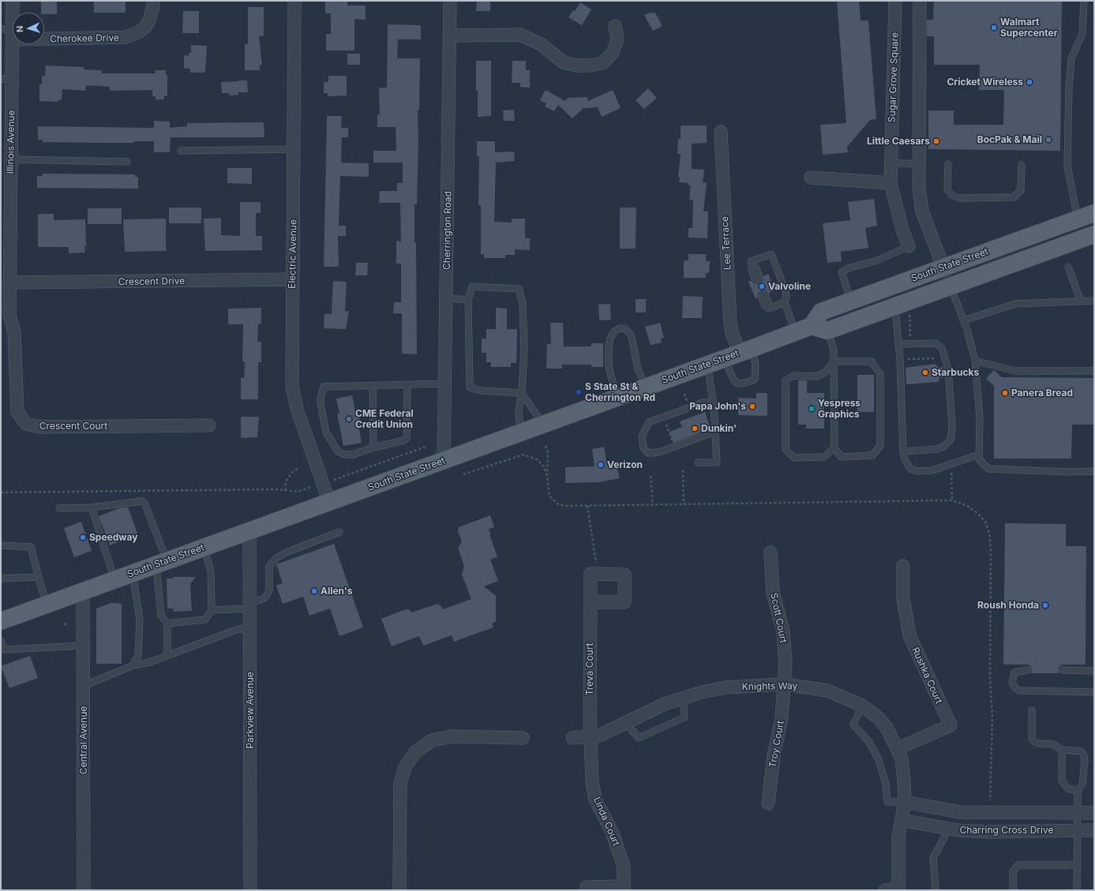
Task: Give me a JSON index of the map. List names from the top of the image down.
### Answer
{
  "streets": {
    "main road": ["South State Street"],
    "street": [
      "Cherokee Drive",
      "Sugar Grove Square",
      "Illinois Avenue",
      "Cherrington Road",
      "Lee Terrace",
      "Electric Avenue",
      "Crescent Drive",
      "Crescent Court",
      "Scott Court",
      "Treva Court",
      "Rushka Court",
      "Knights Way",
      "Parkview Avenue",
      "Central Avenue",
      "Troy Court",
      "Linda Court",
      "Charring Cross Drive"
    ]
  },
  "crossings": [
    ["Cherokee Drive", "Illinois Avenue"],
    ["Illinois Avenue", "Crescent Drive"],
    ["Illinois Avenue", "Crescent Court"],
    ["Cherrington Road", "South State Street"],
    ["Lee Terrace", "South State Street"],
    ["Electric Avenue", "South State Street"],
    ["Electric Avenue", "Crescent Drive"],
    ["South State Street", "Parkview Avenue"],
    ["South State Street", "Central Avenue"],
    ["Crescent Drive", "Crescent Court"],
    ["Scott Court", "Knights Way"],
    ["Scott Court", "Troy Court"],
    ["Treva Court", "Knights Way"],
    ["Treva Court", "Linda Court"],
    ["Rushka Court", "Knights Way"],
    ["Knights Way", "Troy Court"],
    ["Knights Way", "Linda Court"],
    ["Knights Way", "Charring Cross Drive"]
  ],
  "places": [
    "Walmart Supercenter",
    "Cricket Wireless",
    "BocPak & Mail",
    "Little Caesars",
    "Valvoline",
    "Starbucks",
    "S State St & Cherrington Rd",
    "Panera Bread",
    "Papa John's",
    "Yespress Graphics",
    "CME Federal Credit Union",
    "Dunkin'",
    "Verizon",
    "Speedway",
    "Allen's",
    "Roush Honda"
  ],
  "north": "left"
}
